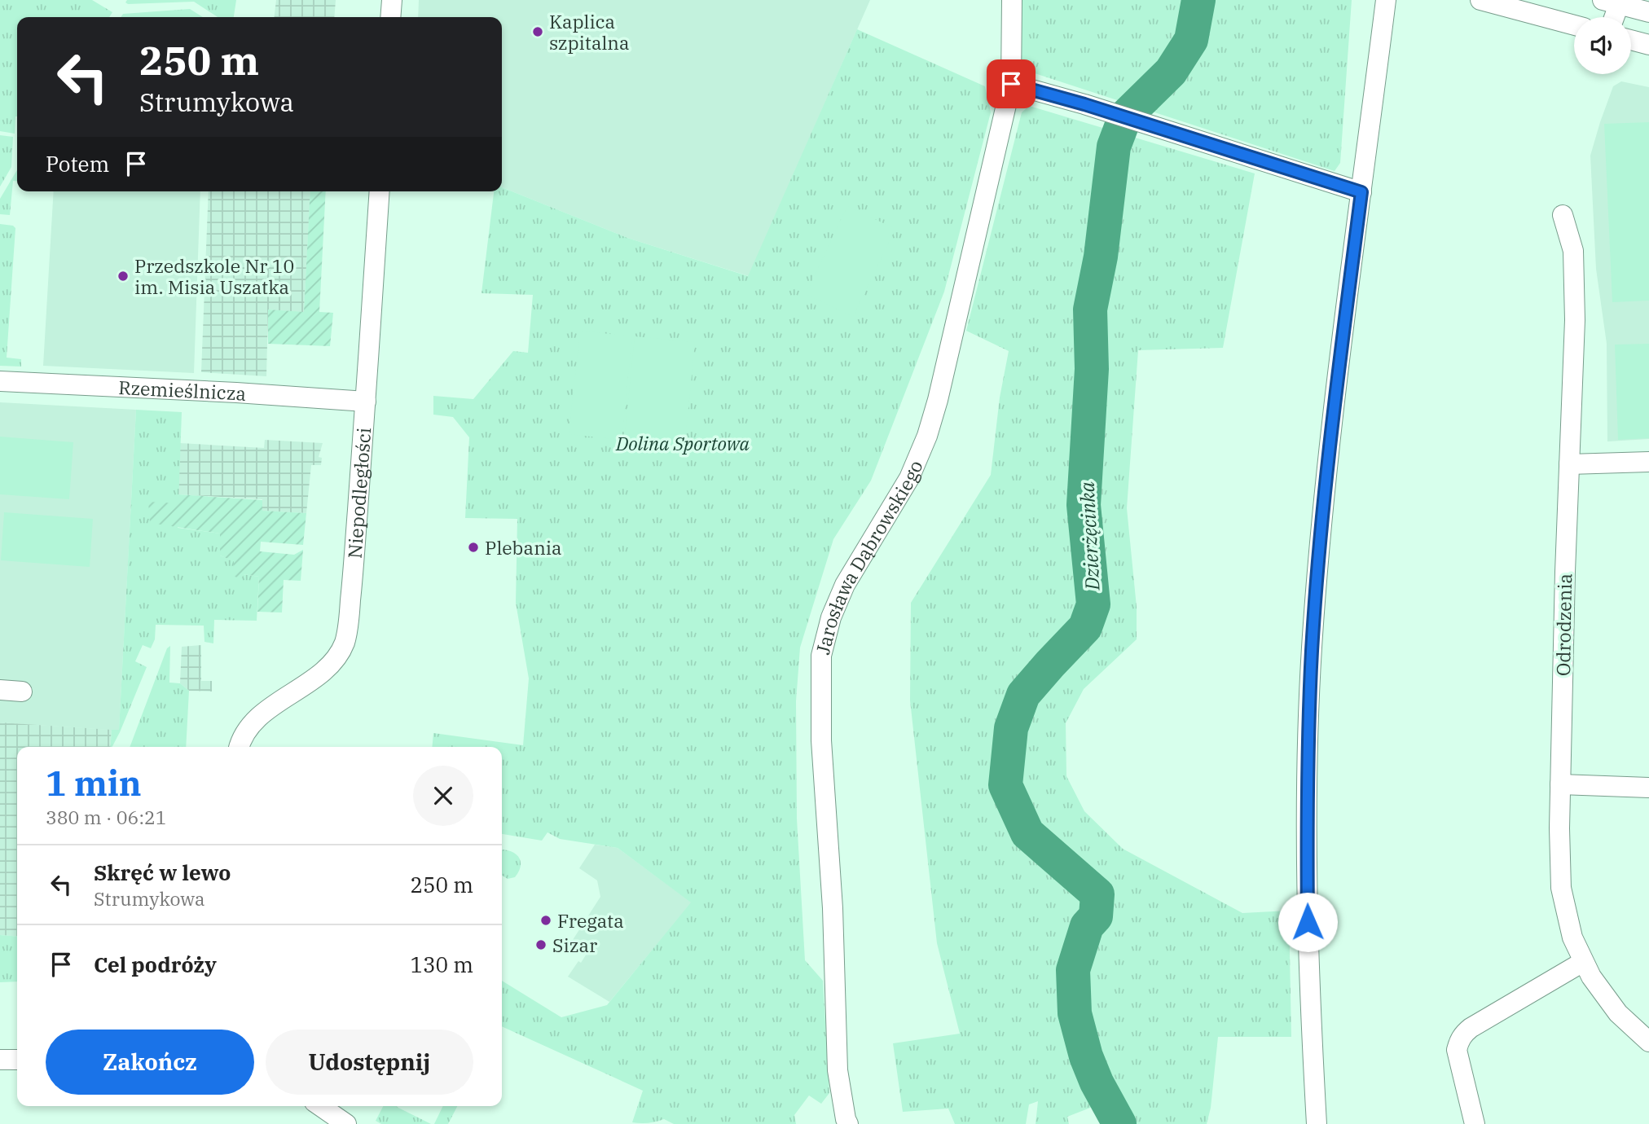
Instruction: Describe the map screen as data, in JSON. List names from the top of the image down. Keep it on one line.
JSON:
{"streets":{"street":["Rzemieślnicza","Niepodległości","Jarosława Dąbrowskiego","Odrodzenia"]},"crossings":[["Rzemieślnicza","Niepodległości"]],"water":["Dzierżęcinka"],"parks":["Dolina Sportowa"],"places":["Kaplica szpitalna","Przedszkole Nr 10 im. Misia Uszatka","Plebania","Fregata","Sizar"],"page":{"turn":["250 m","Strumykowa"],"then":"Potem","heading":["1 min","380 m · 06:21"],"list":[{"name":"Skręć w lewo","note":"Strumykowa","value":"250 m"},{"name":"Cel podróży","value":"130 m"}],"buttons":["Zakończ","Udostępnij"]}}
